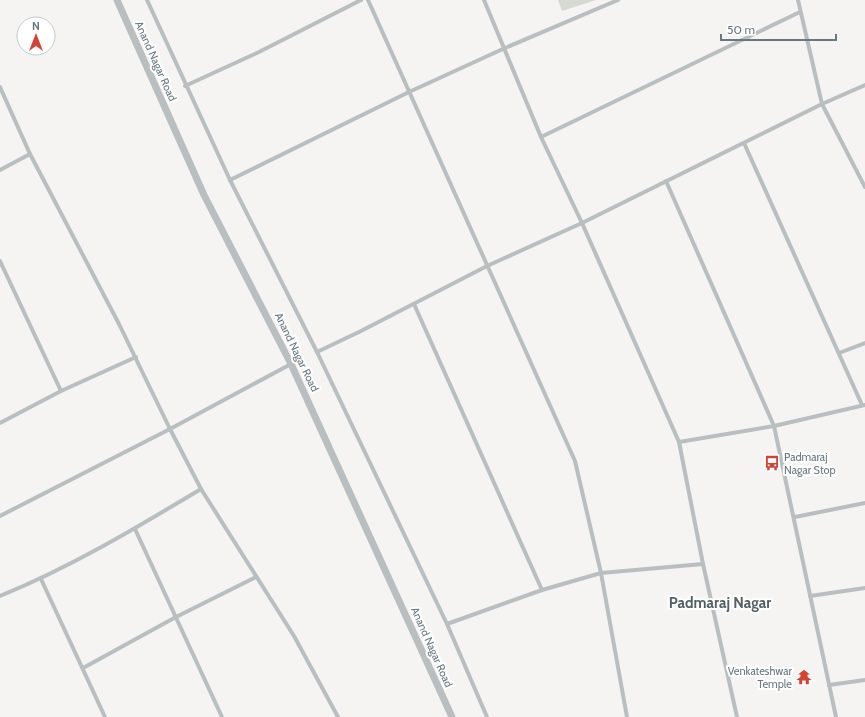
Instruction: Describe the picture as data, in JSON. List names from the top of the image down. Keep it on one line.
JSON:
{"streets":{"street":["Anand Nagar Road"]},"districts":["Padmaraj Nagar"],"places":{"bus stop":["Padmaraj Nagar Stop"],"temple":["Venkateshwar Temple"]},"scale_bar":"50 m","north":"top"}
